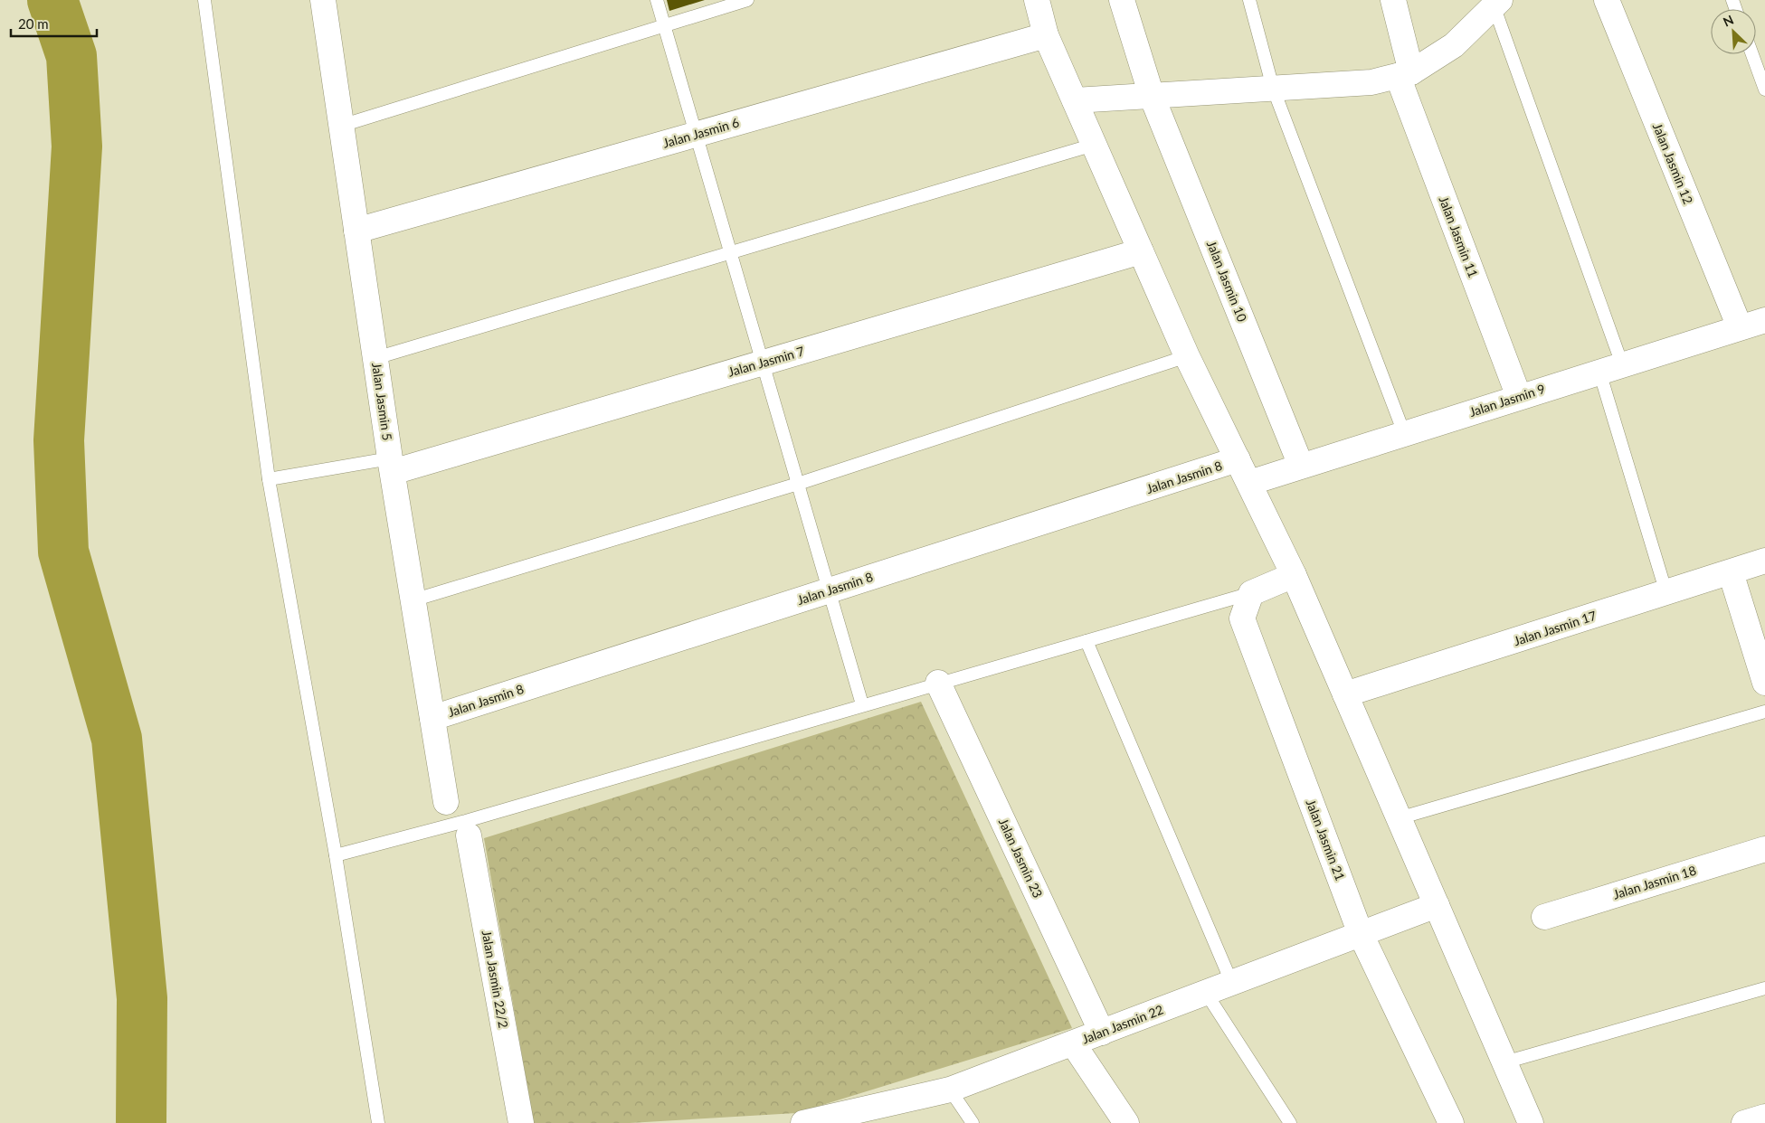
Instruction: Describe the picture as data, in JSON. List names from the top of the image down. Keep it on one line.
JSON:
{"streets":{"street":["Jalan Jasmin 6","Jalan Jasmin 12","Jalan Jasmin 11","Jalan Jasmin 10","Jalan Jasmin 7","Jalan Jasmin 9","Jalan Jasmin 5","Jalan Jasmin 8","Jalan Jasmin 17","Jalan Jasmin 21","Jalan Jasmin 23","Jalan Jasmin 18","Jalan Jasmin 22/2","Jalan Jasmin 22"]},"crossings":[["Jalan Jasmin 6","Jalan Jasmin 5"],["Jalan Jasmin 12","Jalan Jasmin 9"],["Jalan Jasmin 11","Jalan Jasmin 9"],["Jalan Jasmin 10","Jalan Jasmin 9"],["Jalan Jasmin 7","Jalan Jasmin 5"],["Jalan Jasmin 5","Jalan Jasmin 8"],["Jalan Jasmin 21","Jalan Jasmin 22"],["Jalan Jasmin 23","Jalan Jasmin 22"]],"scale_bar":"20 m","north":"top left"}
